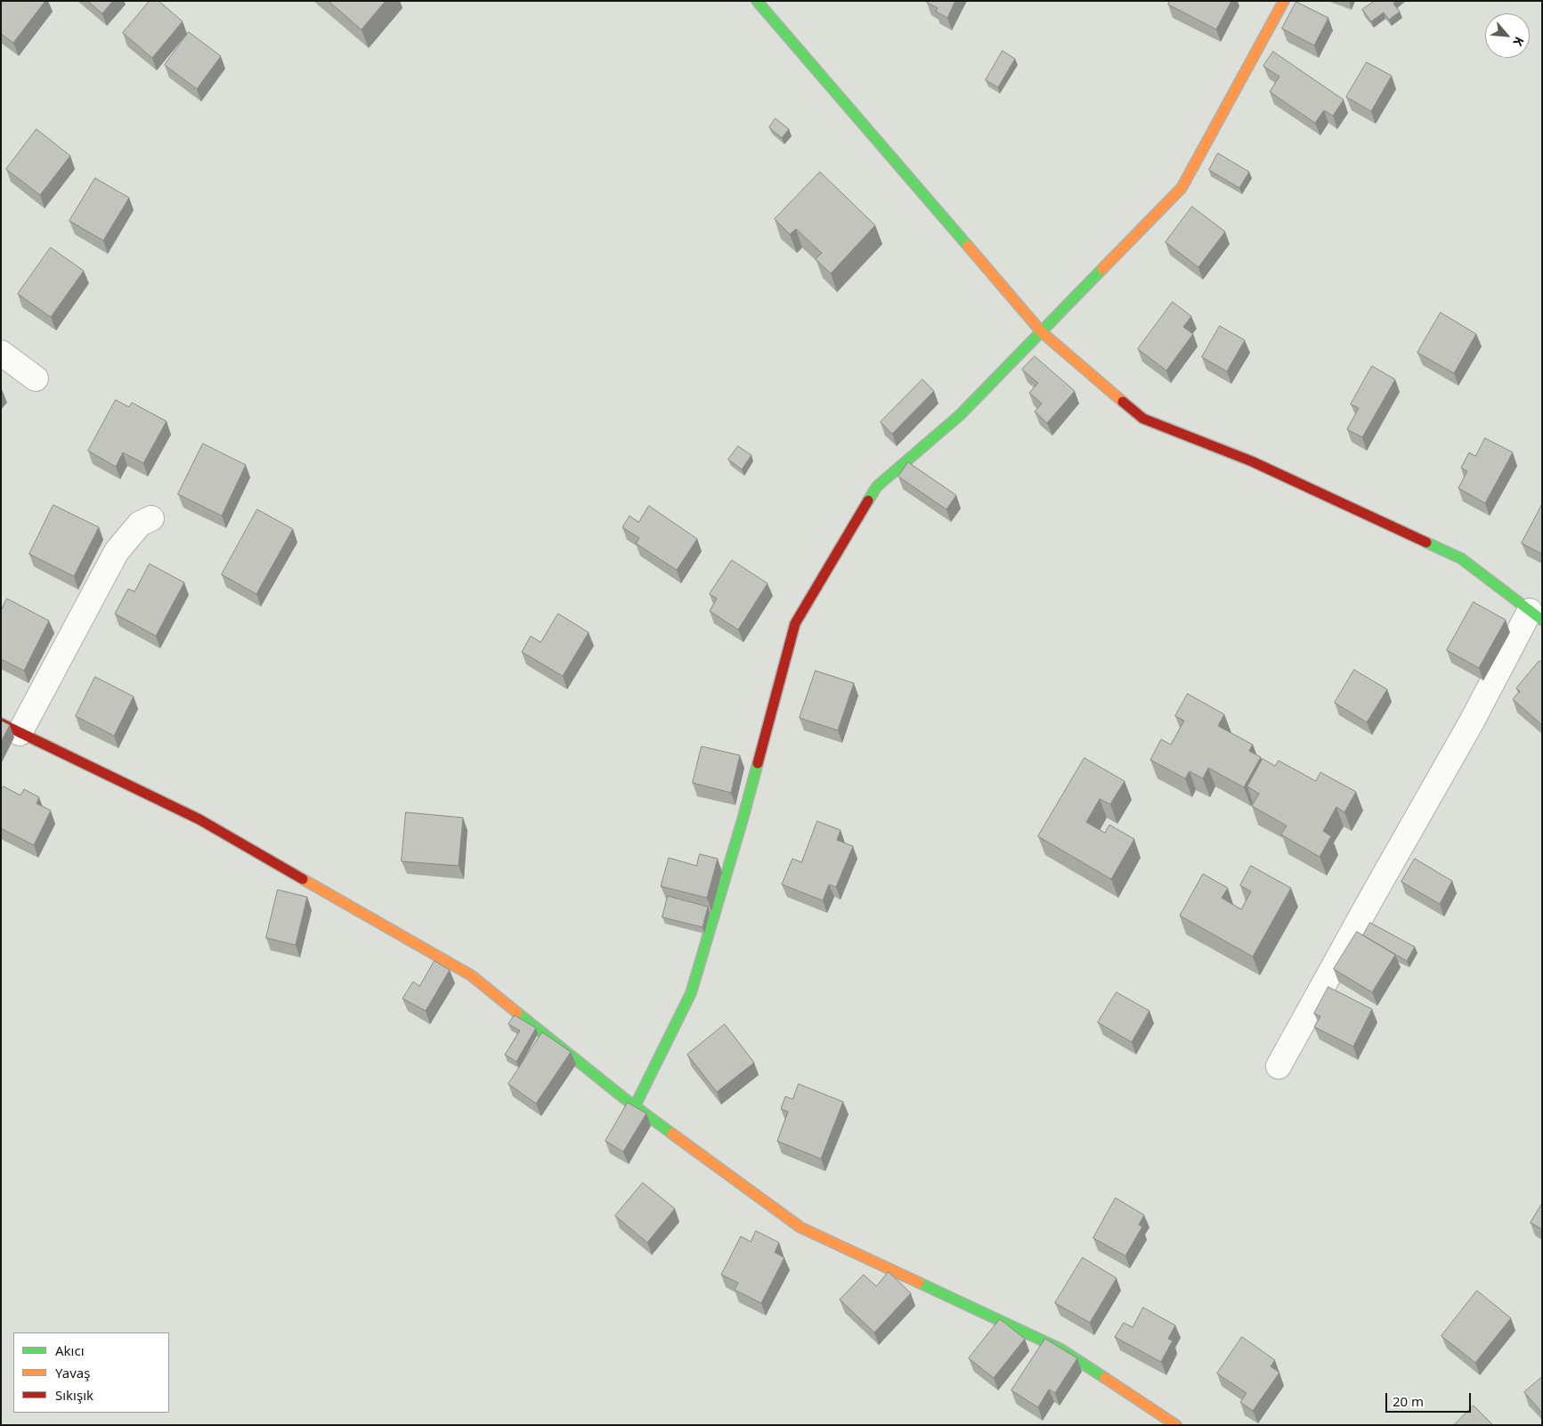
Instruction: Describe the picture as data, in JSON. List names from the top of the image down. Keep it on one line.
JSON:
{"legend":["Akıcı","Yavaş","Sıkışık"],"scale_bar":"20 m","north":"bottom right"}
